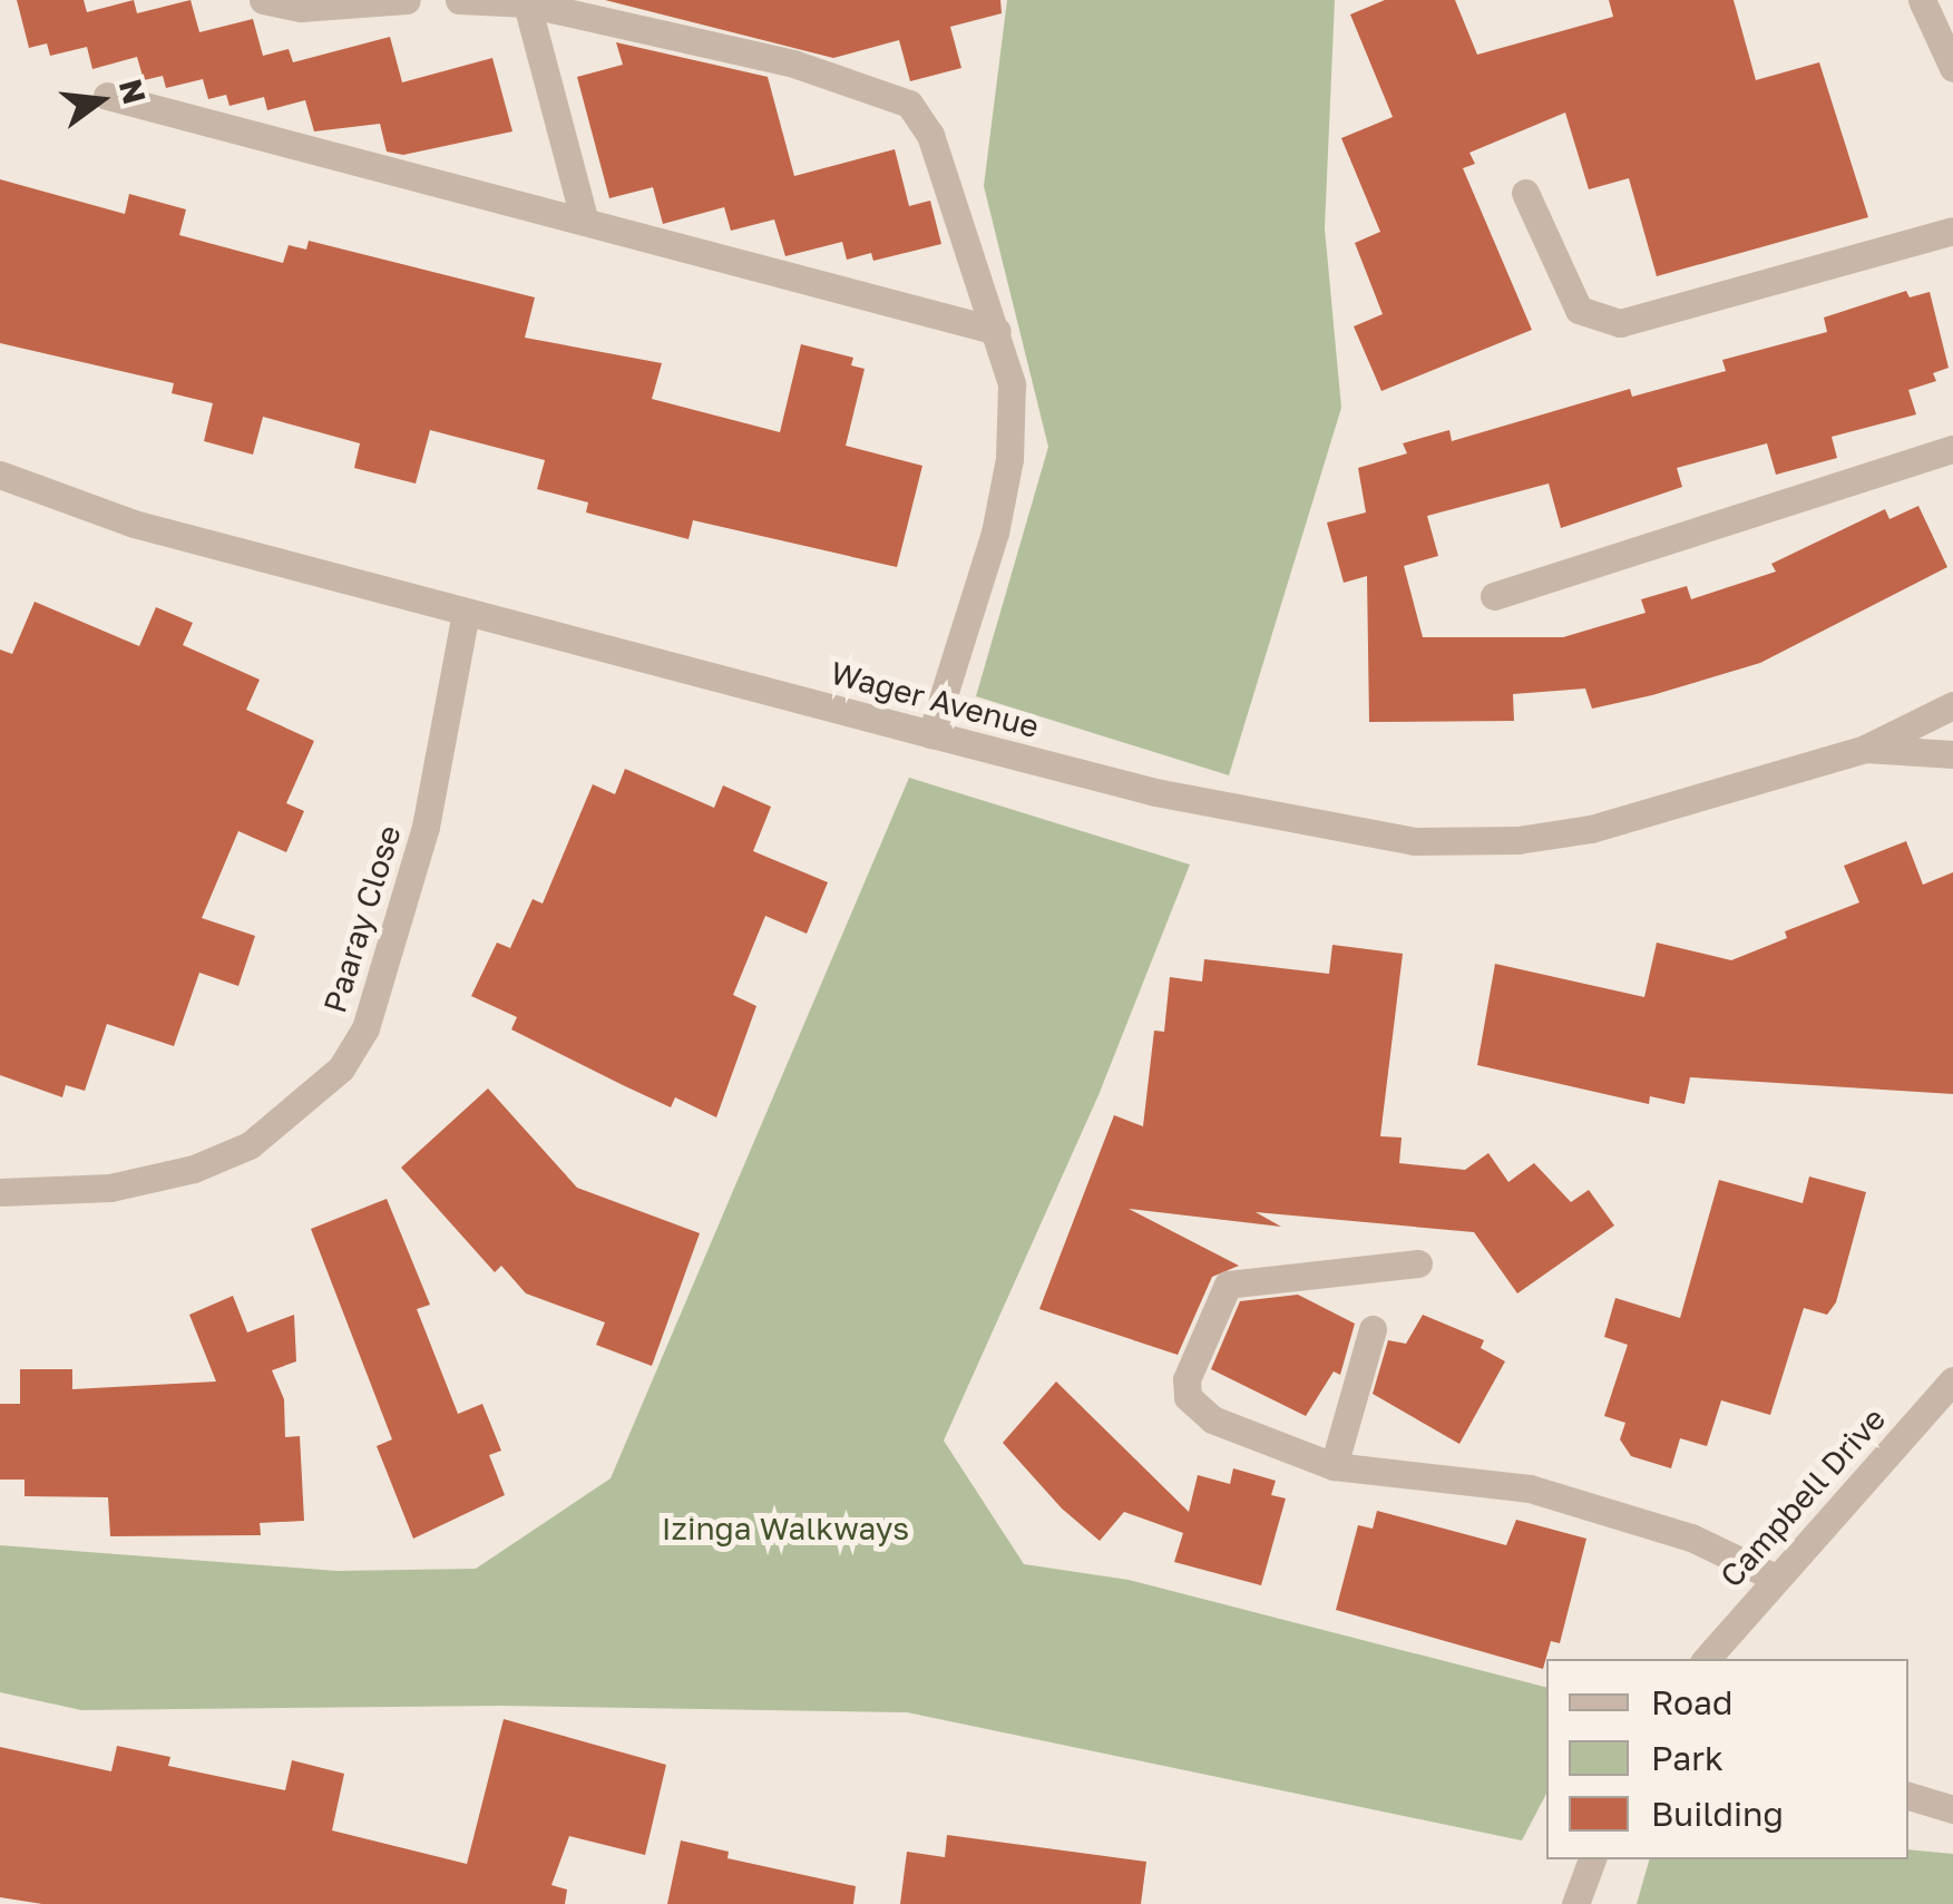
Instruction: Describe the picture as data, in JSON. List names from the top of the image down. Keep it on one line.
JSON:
{"streets":{"street":["Wager Avenue","Paaray Close","Campbell Drive"]},"crossings":[["Wager Avenue","Paaray Close"]],"parks":["Izinga Walkways"],"legend":["Road","Park","Building"],"north":"right"}
